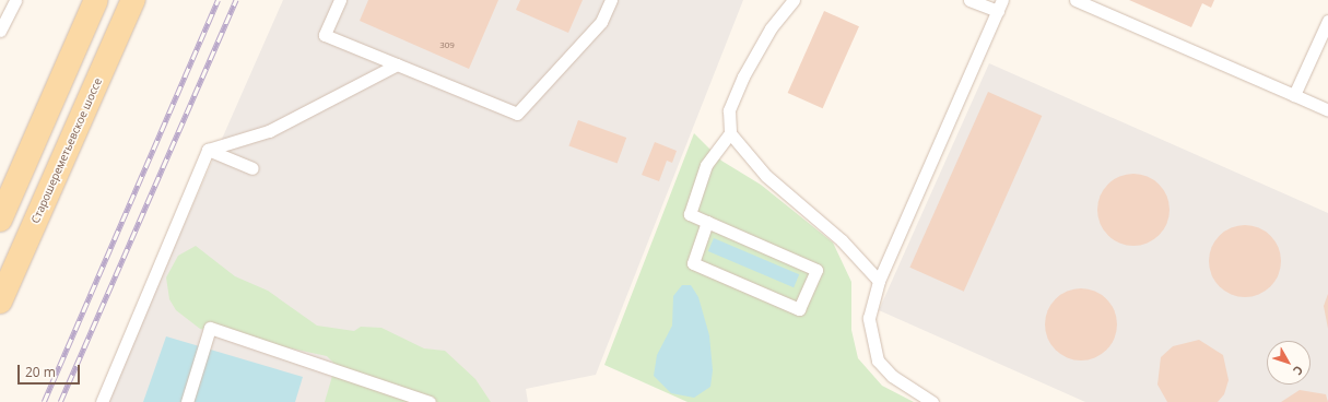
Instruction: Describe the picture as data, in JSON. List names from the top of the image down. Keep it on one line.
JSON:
{"streets":{"main road":["Старошереметьевское шоссе"]},"house_numbers":["309"],"scale_bar":"20 m","north":"bottom right"}
